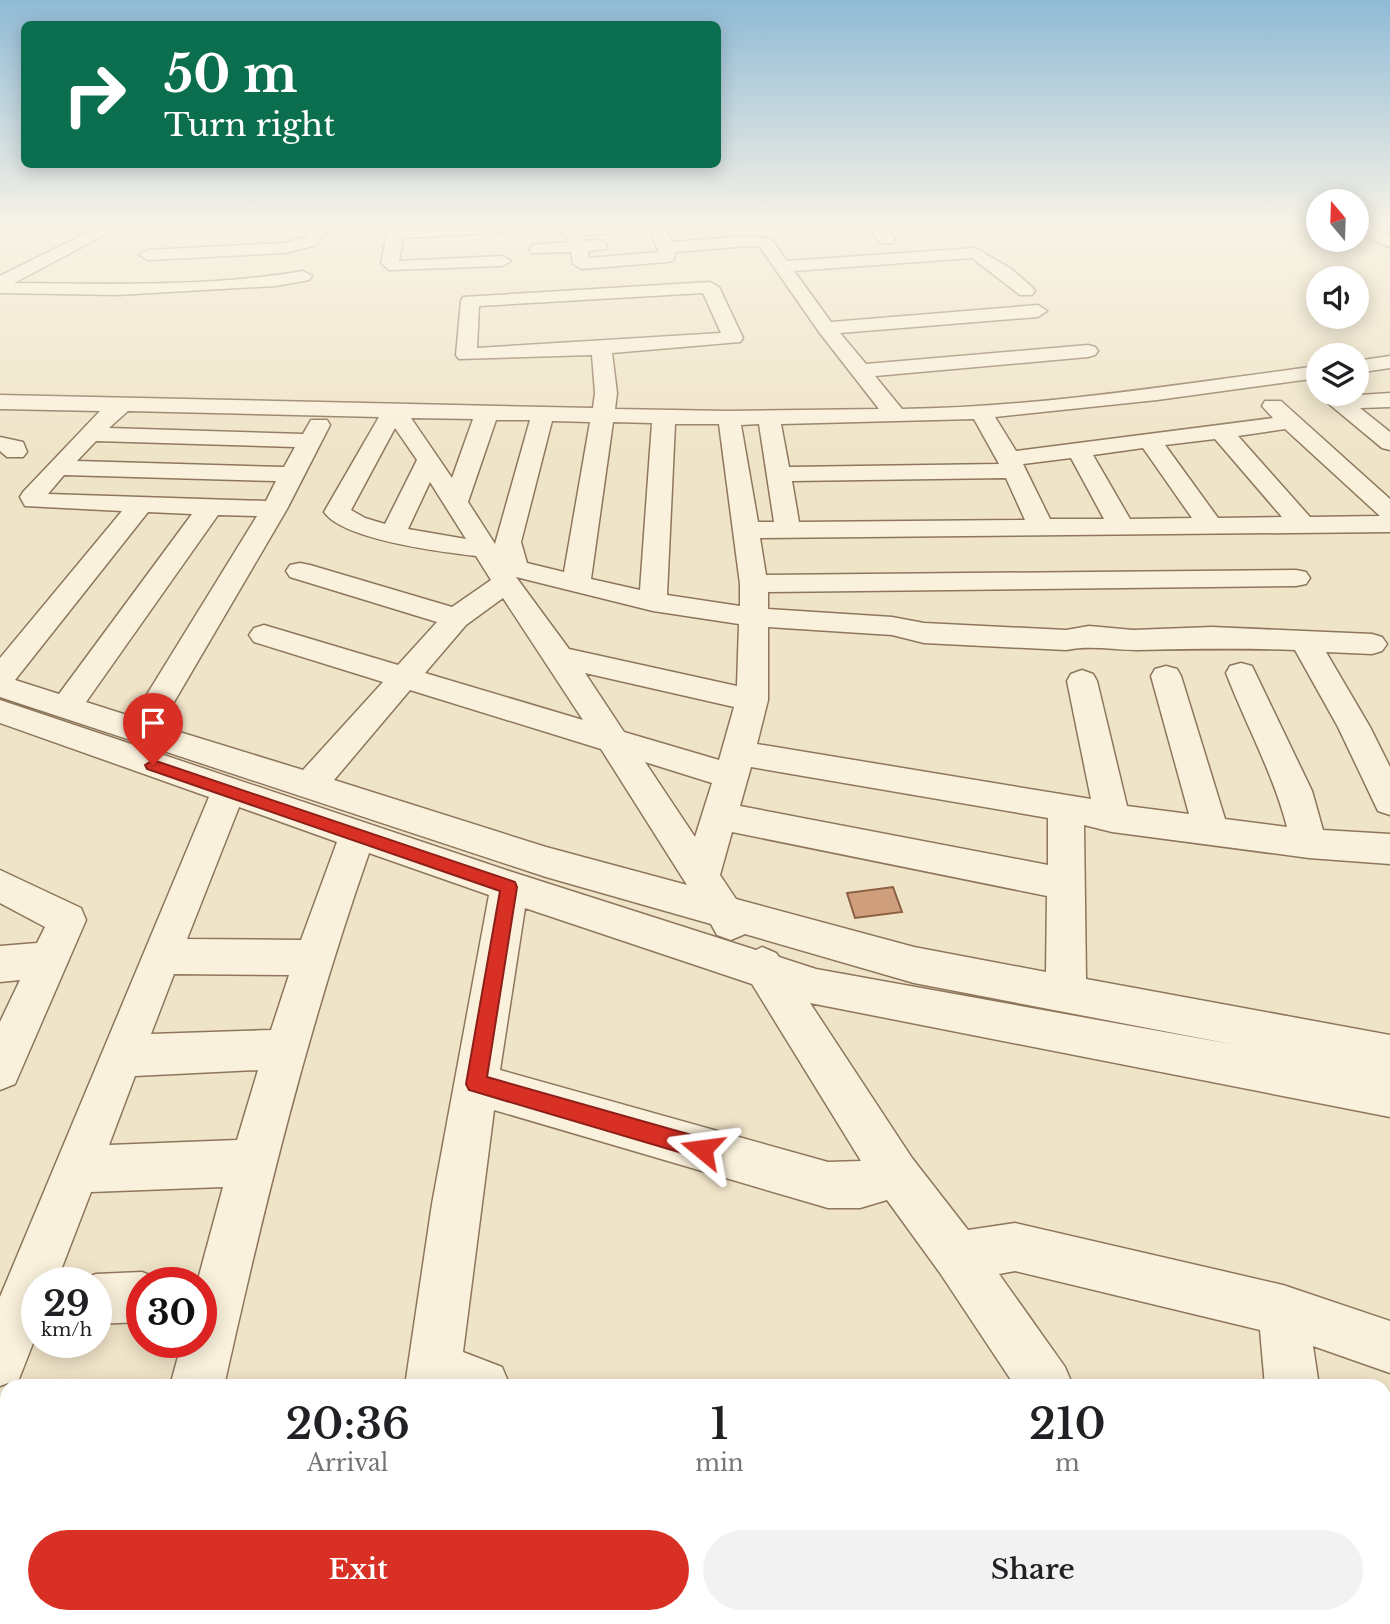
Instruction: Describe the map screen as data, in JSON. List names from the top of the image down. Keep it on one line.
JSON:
{"north":"top","page":{"turn":["50 m","Turn right"],"speed":"29 km/h","limit":"30","eta":["20:36","Arrival","1","min","210","m"],"buttons":["Exit","Share"]}}
